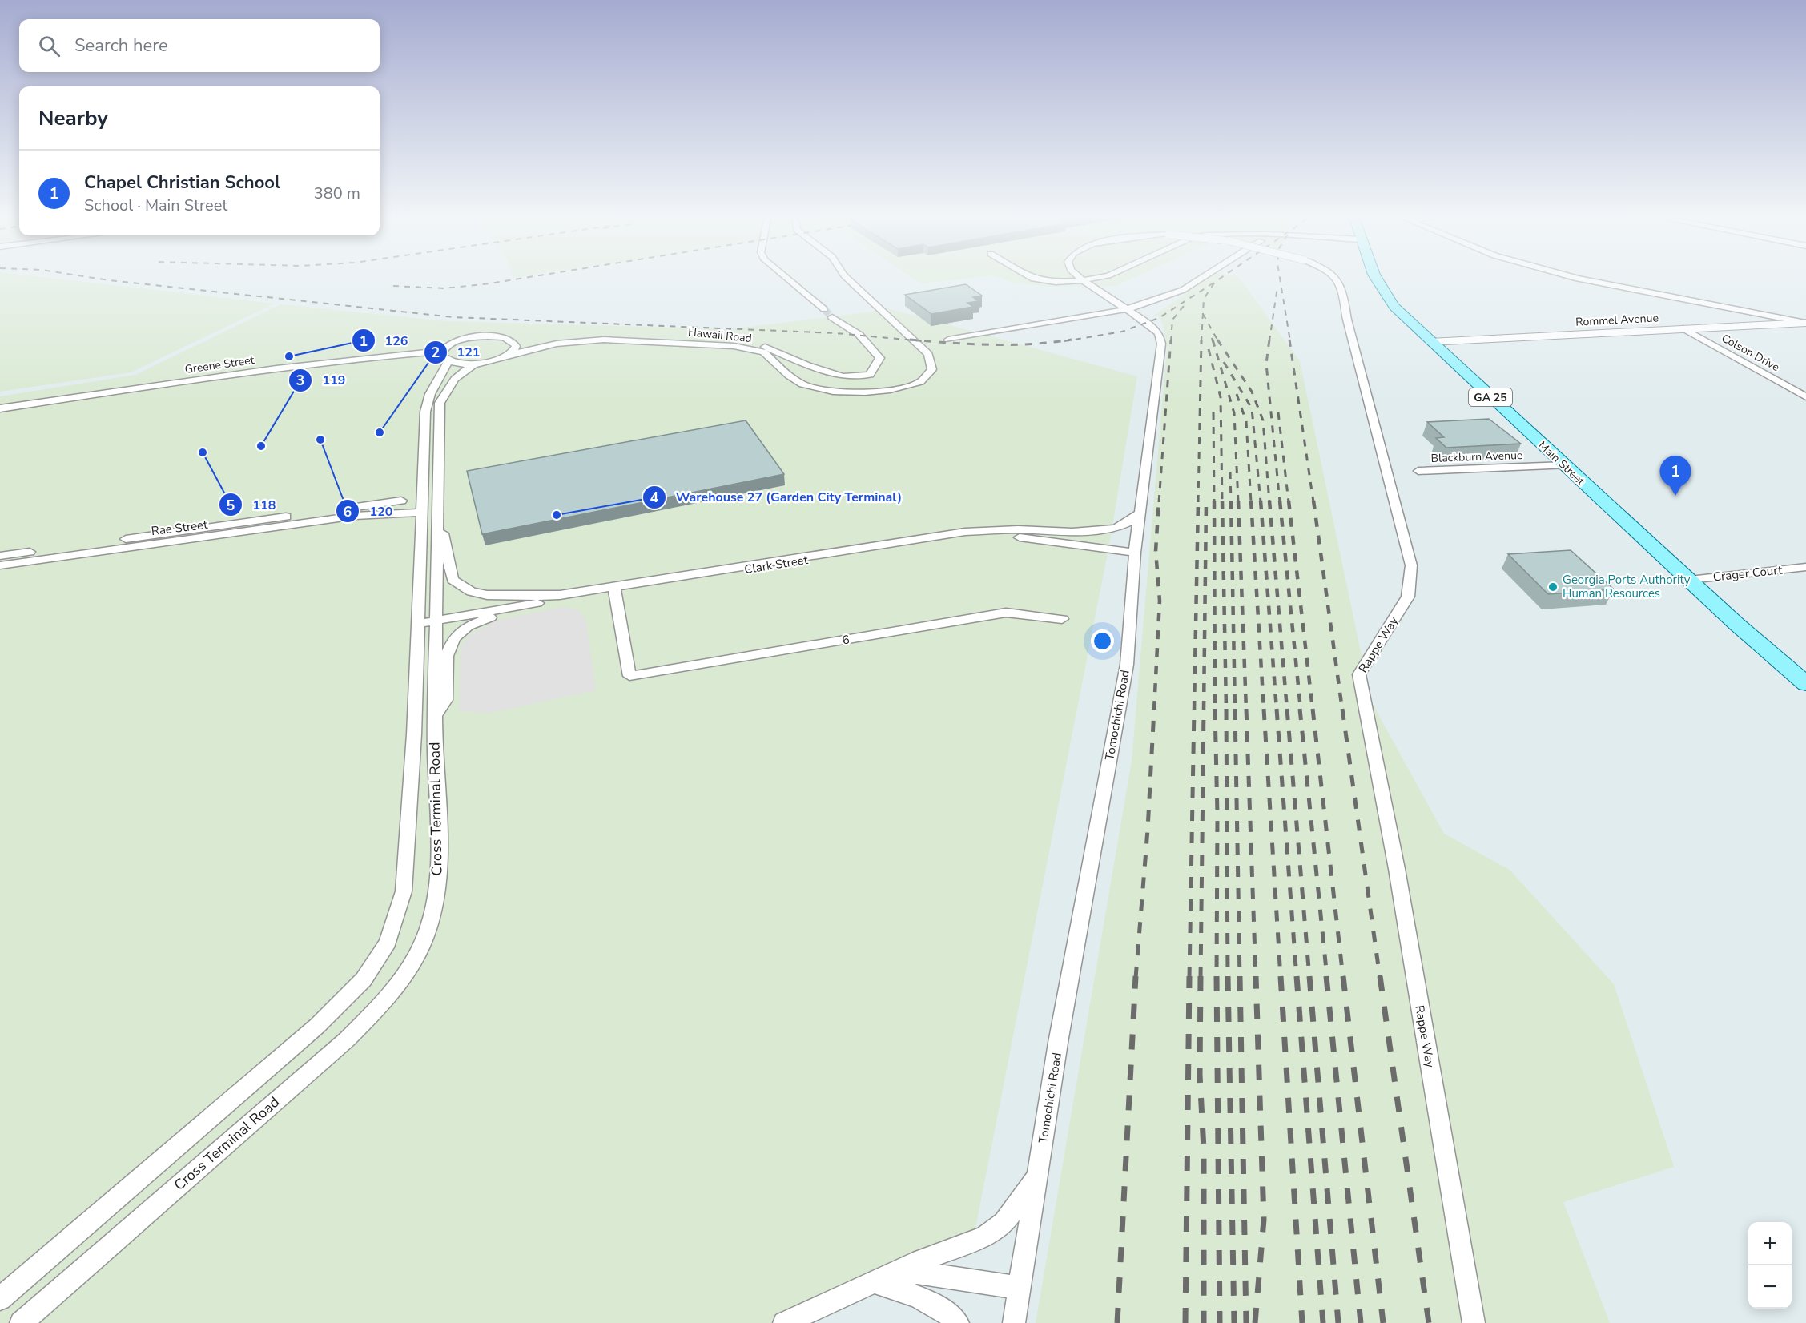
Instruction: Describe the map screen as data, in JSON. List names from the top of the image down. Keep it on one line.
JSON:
{"streets":{"main road":["GA 25","Main Street"],"street":["Rommel Avenue","Hawaii Road","Colson Drive","Greene Street","Blackburn Avenue","Rae Street","Clark Street","Crager Court","6","Rappe Way","Tomochichi Road","Cross Terminal Road"]},"crossings":[["Rommel Avenue","Colson Drive"],["Rommel Avenue","Main Street"],["Greene Street","Cross Terminal Road"],["Blackburn Avenue","Main Street"],["Main Street","Crager Court"],["Rae Street","Cross Terminal Road"],["Clark Street","6"],["Clark Street","Tomochichi Road"],["Clark Street","Cross Terminal Road"],["Rappe Way","Tomochichi Road"]],"places":["126","121","120","119","118","Warehouse 27 (Garden City Terminal)","Georgia Ports Authority Human Resources"],"page":{"search":"Search here","heading":"Nearby","list":[{"mark":"1","name":"Chapel Christian School","note":"School · Main Street","value":"380 m"}],"pins":"1","map_buttons":["+","−"]}}
